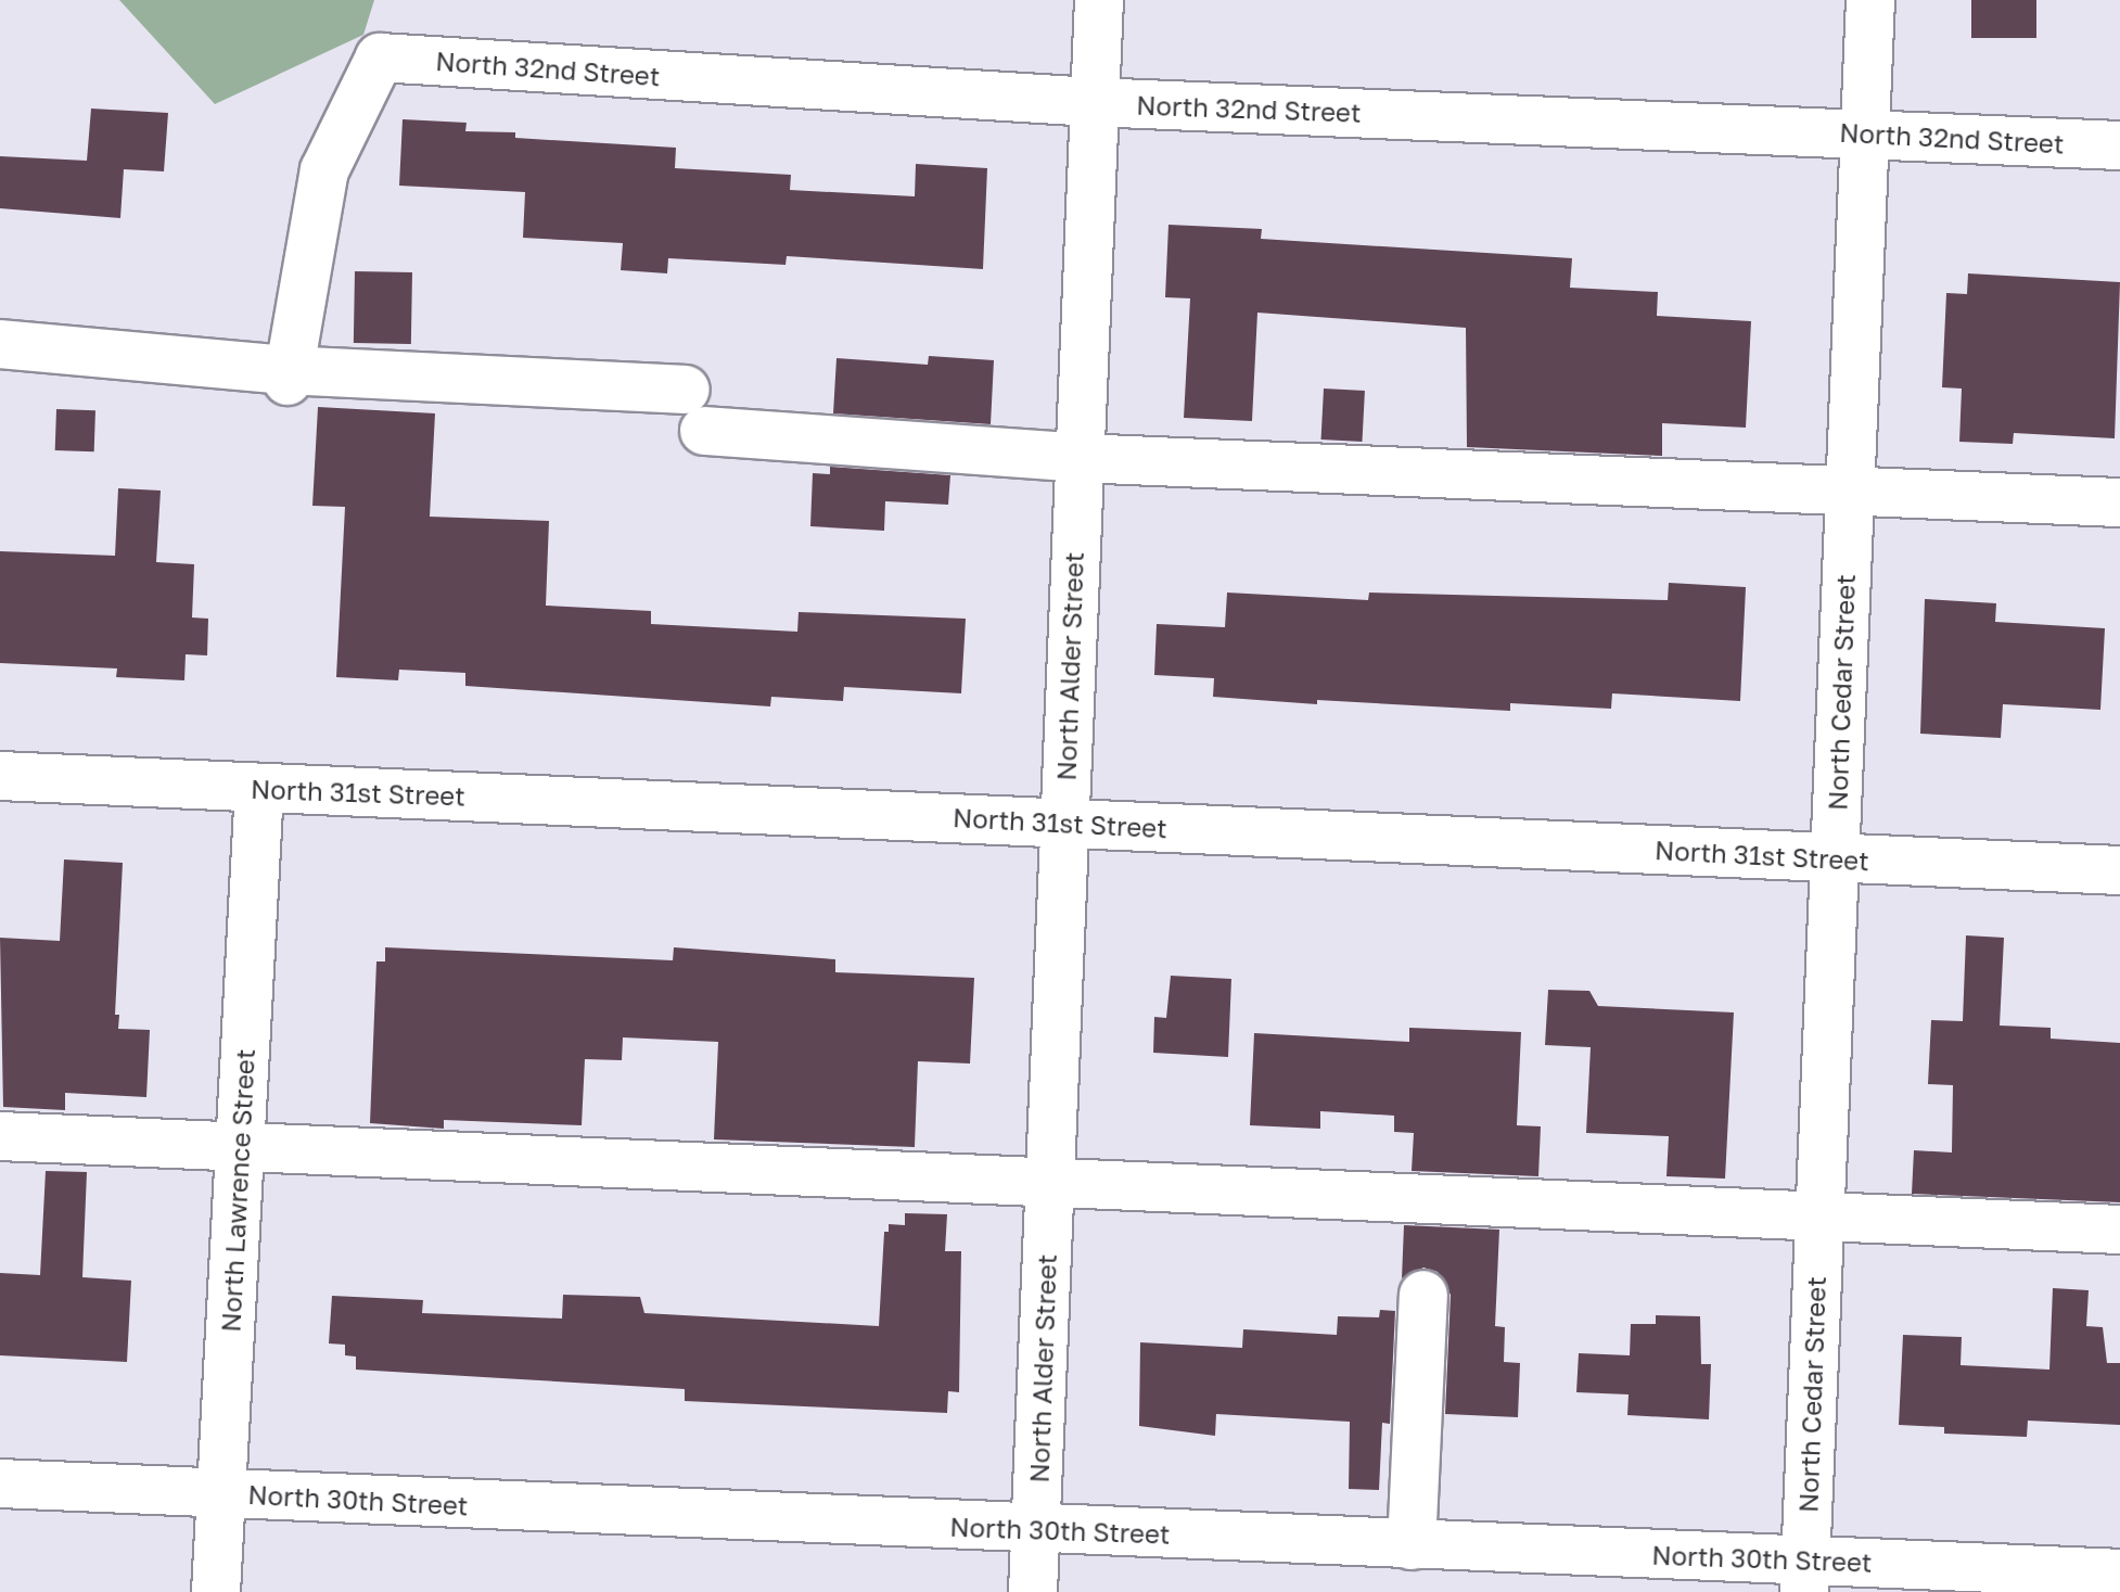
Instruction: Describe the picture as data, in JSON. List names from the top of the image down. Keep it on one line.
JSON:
{"streets":{"street":["North 32nd Street","North Alder Street","North Cedar Street","North 31st Street","North Lawrence Street","North 30th Street"]},"crossings":[["North 32nd Street","North Alder Street"],["North 32nd Street","North Cedar Street"],["North Alder Street","North 31st Street"],["North Alder Street","North 30th Street"],["North Cedar Street","North 31st Street"],["North Cedar Street","North 30th Street"],["North 31st Street","North Lawrence Street"],["North Lawrence Street","North 30th Street"]]}
